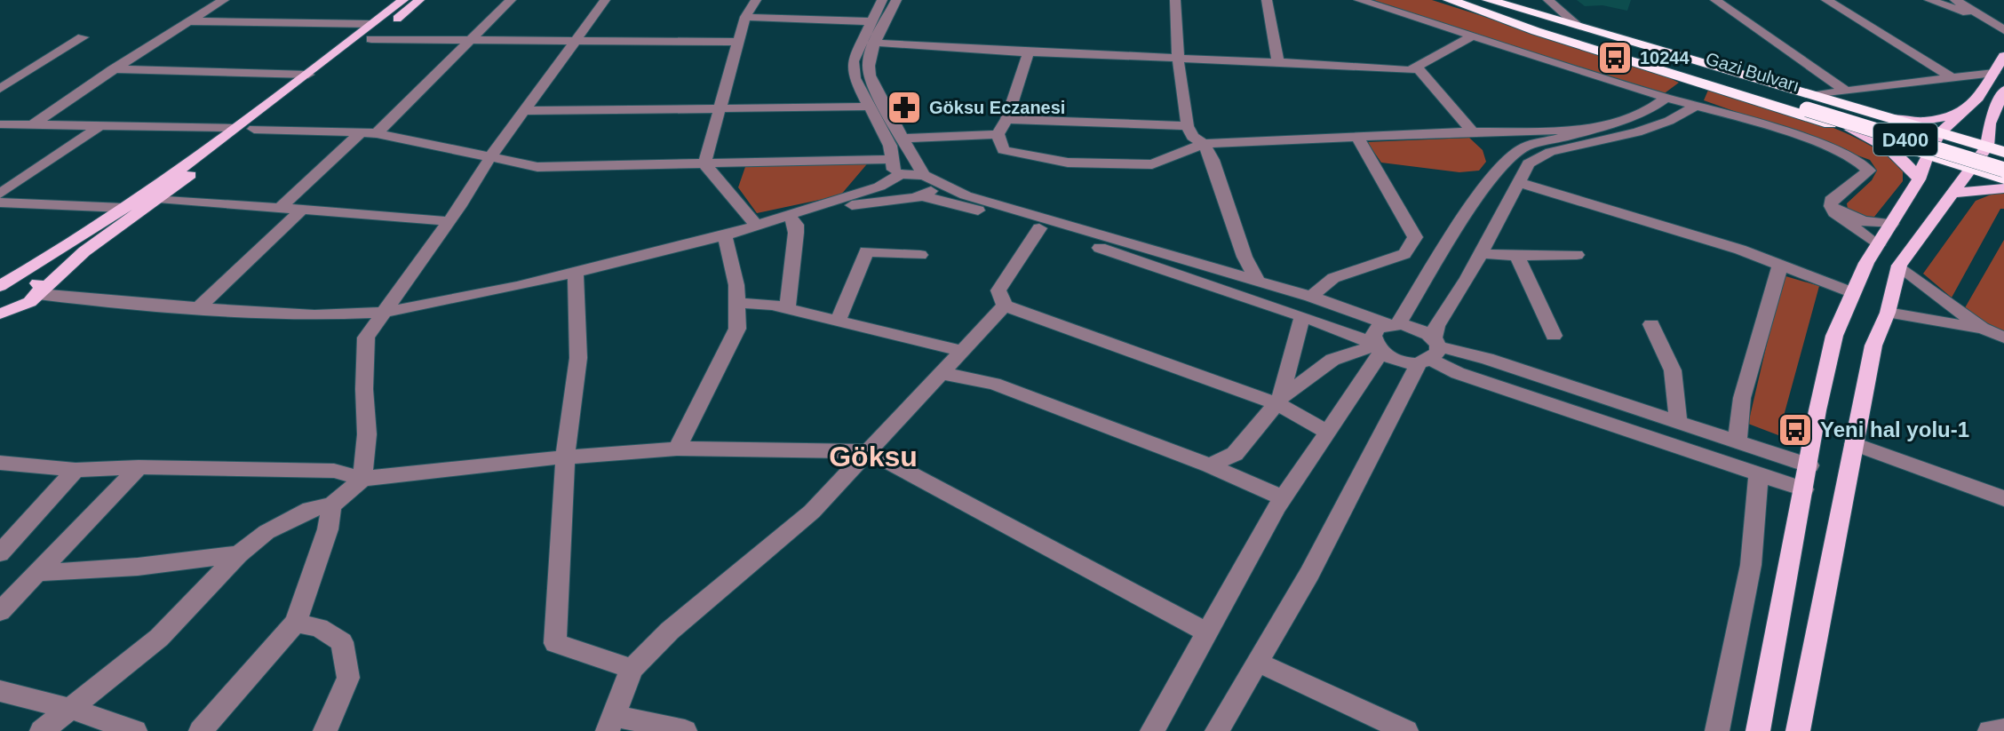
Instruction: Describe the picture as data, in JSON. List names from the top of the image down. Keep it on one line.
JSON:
{"streets":{"highway":["Gazi Bulvarı","D400"]},"districts":["Göksu"],"places":{"bus stop":["10244","Yeni hal yolu-1"],"pharmacy":["Göksu Eczanesi"]}}
